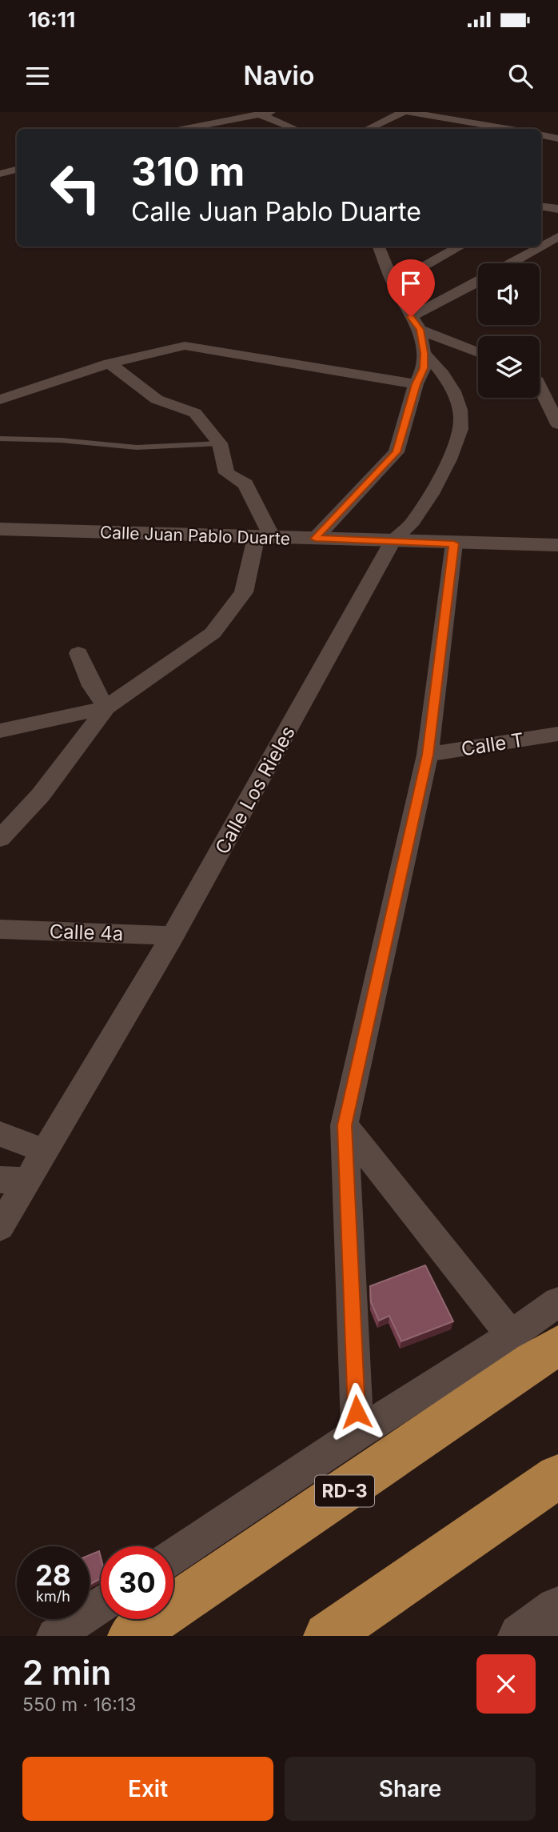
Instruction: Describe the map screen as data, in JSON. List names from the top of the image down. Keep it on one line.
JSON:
{"streets":{"highway":["RD-3"],"street":["Calle Juan Pablo Duarte","Calle T","Calle Los Rieles","Calle 4a"]},"crossings":[["Calle Juan Pablo Duarte","Calle Los Rieles"],["Calle Los Rieles","Calle 4a"]],"page":{"status":"16:11","header":"Navio","turn":["310 m","Calle Juan Pablo Duarte"],"speed":"28 km/h","limit":"30","heading":["2 min","550 m · 16:13"],"buttons":["Exit","Share"]}}
